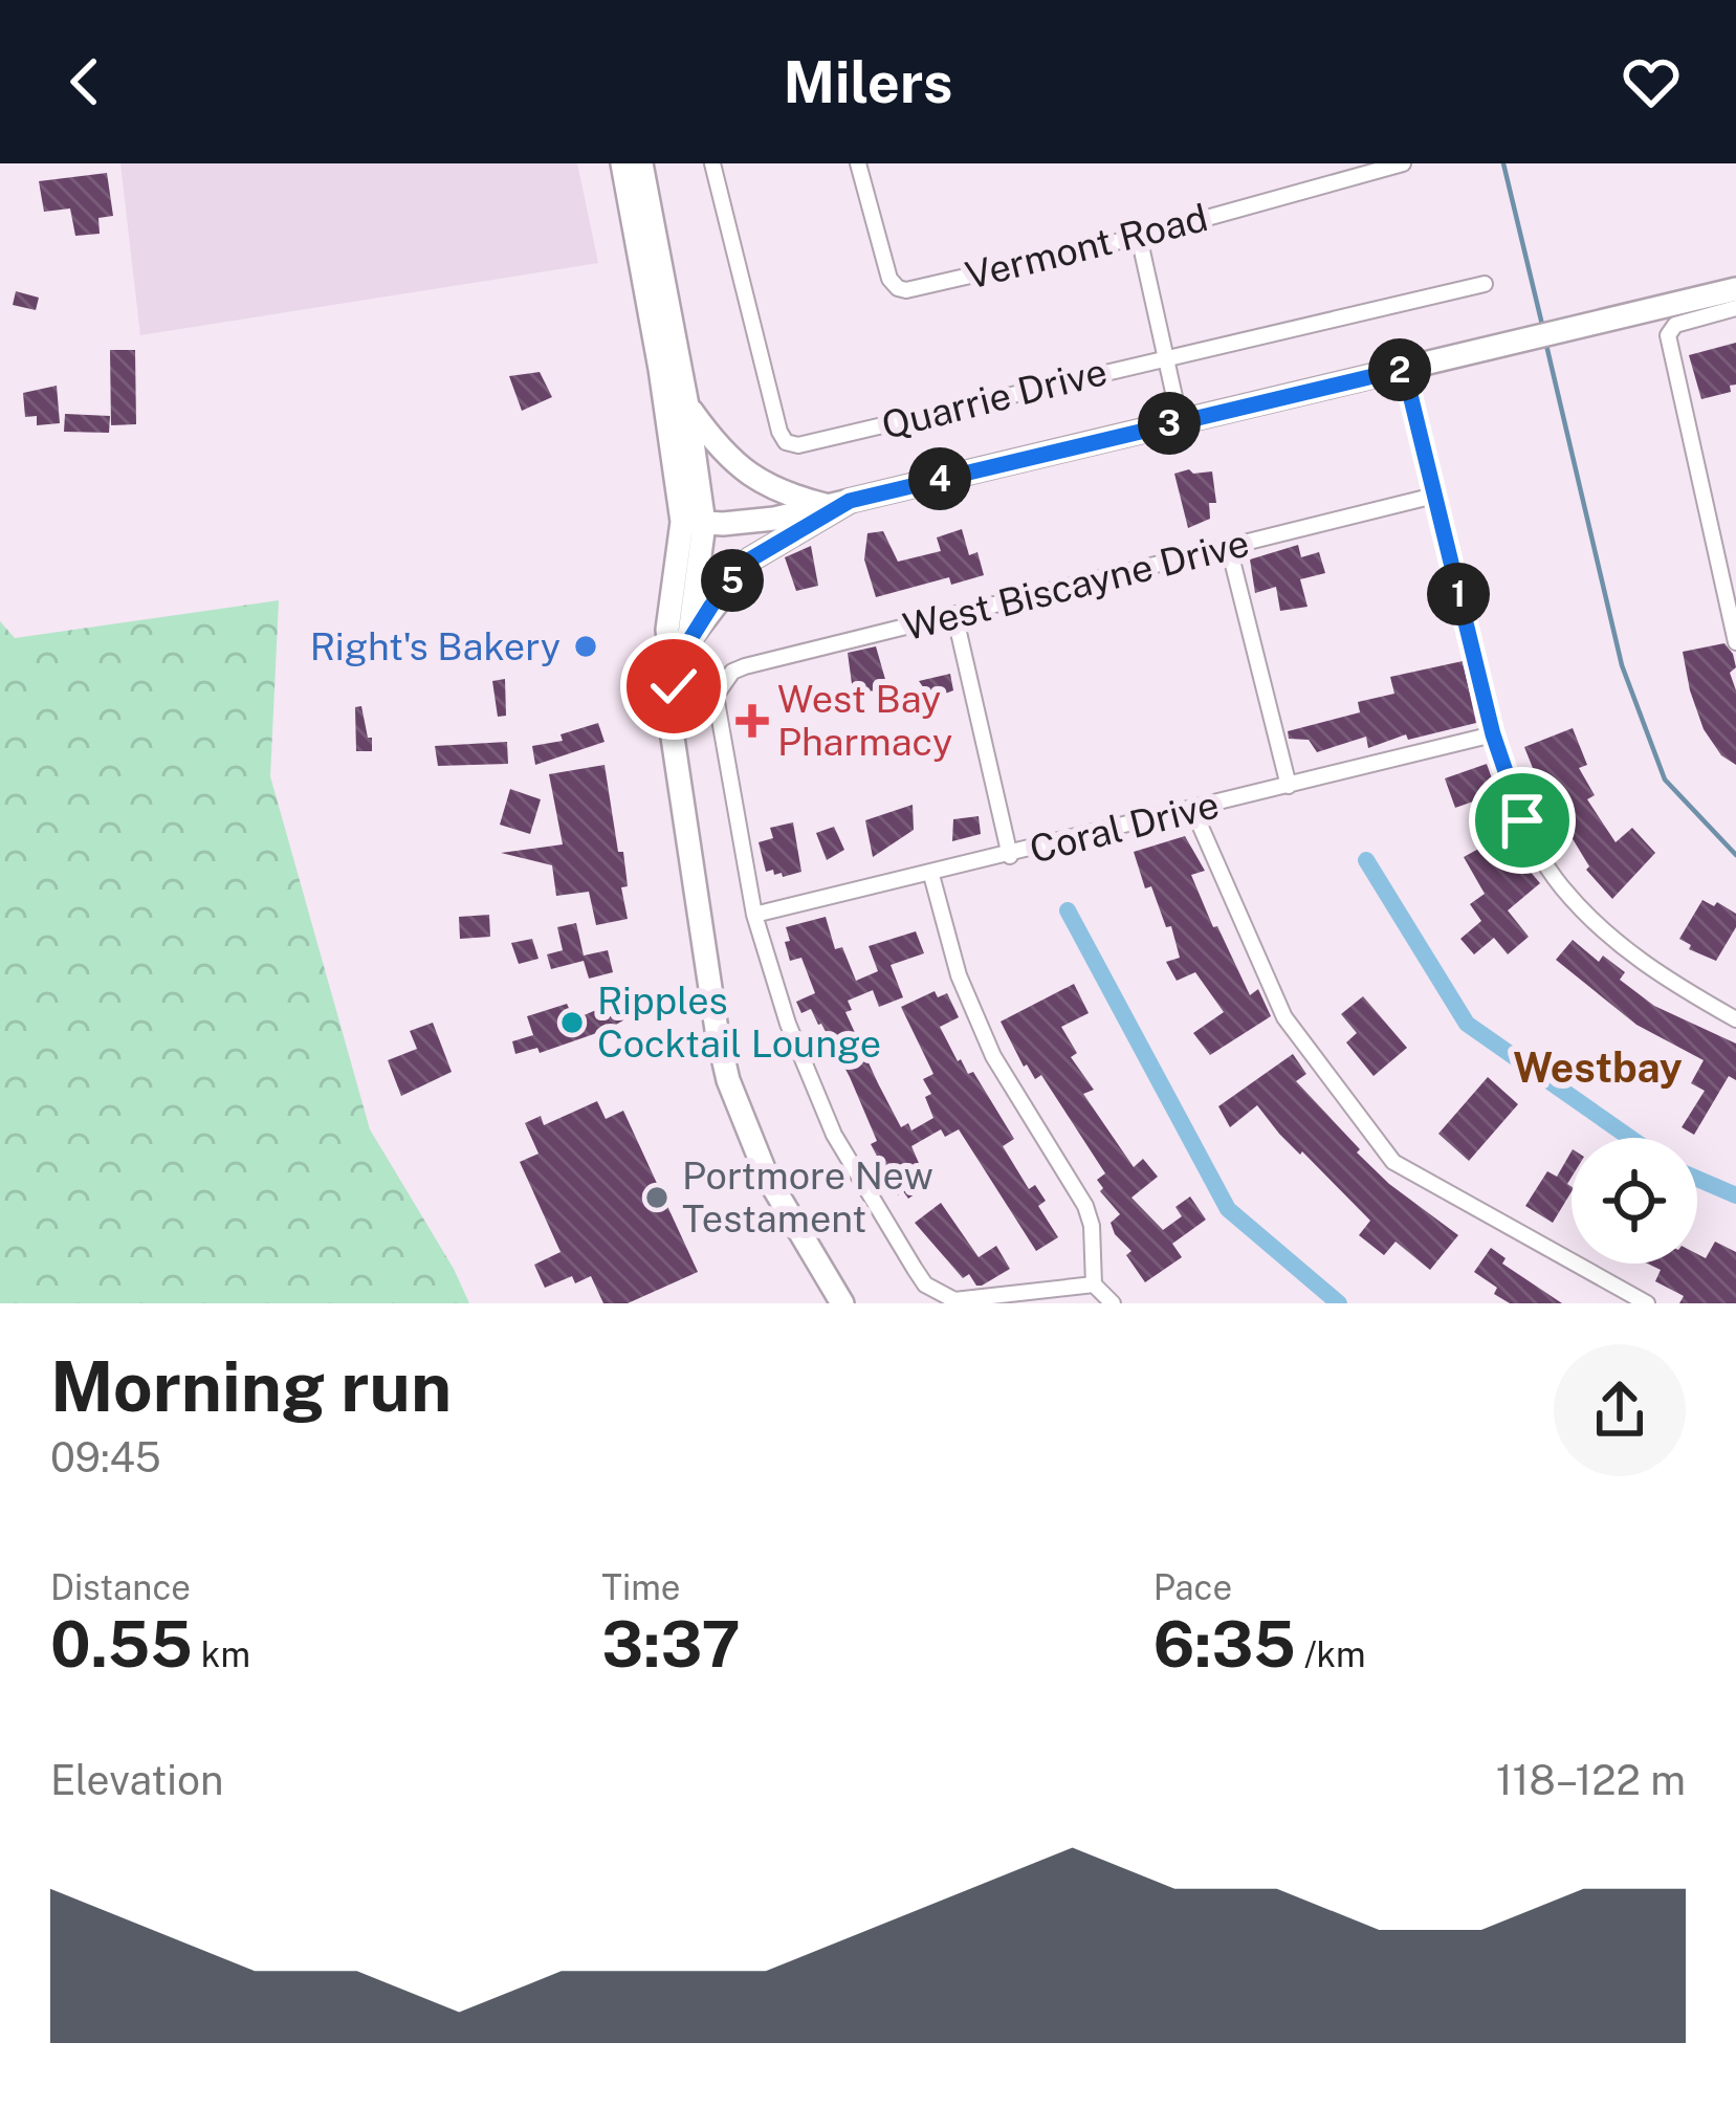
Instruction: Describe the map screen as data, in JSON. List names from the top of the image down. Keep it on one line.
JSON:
{"streets":{"street":["Vermont Road","Quarrie Drive","West Biscayne Drive","Coral Drive"]},"crossings":[["West Biscayne Drive","Coral Drive"]],"districts":["Westbay"],"places":{"other":["Right's Bakery","Ripples Cocktail Lounge","Portmore New Testament"],"health":["West Bay Pharmacy"]},"page":{"header":"Milers","pins":["2","3","4","5","1"],"heading":["Morning run","09:45"],"stats":[["Distance","0.55 km"],["Time","3:37"],["Pace","6:35 /km"]],"chart":["Elevation","118–122 m"]}}
